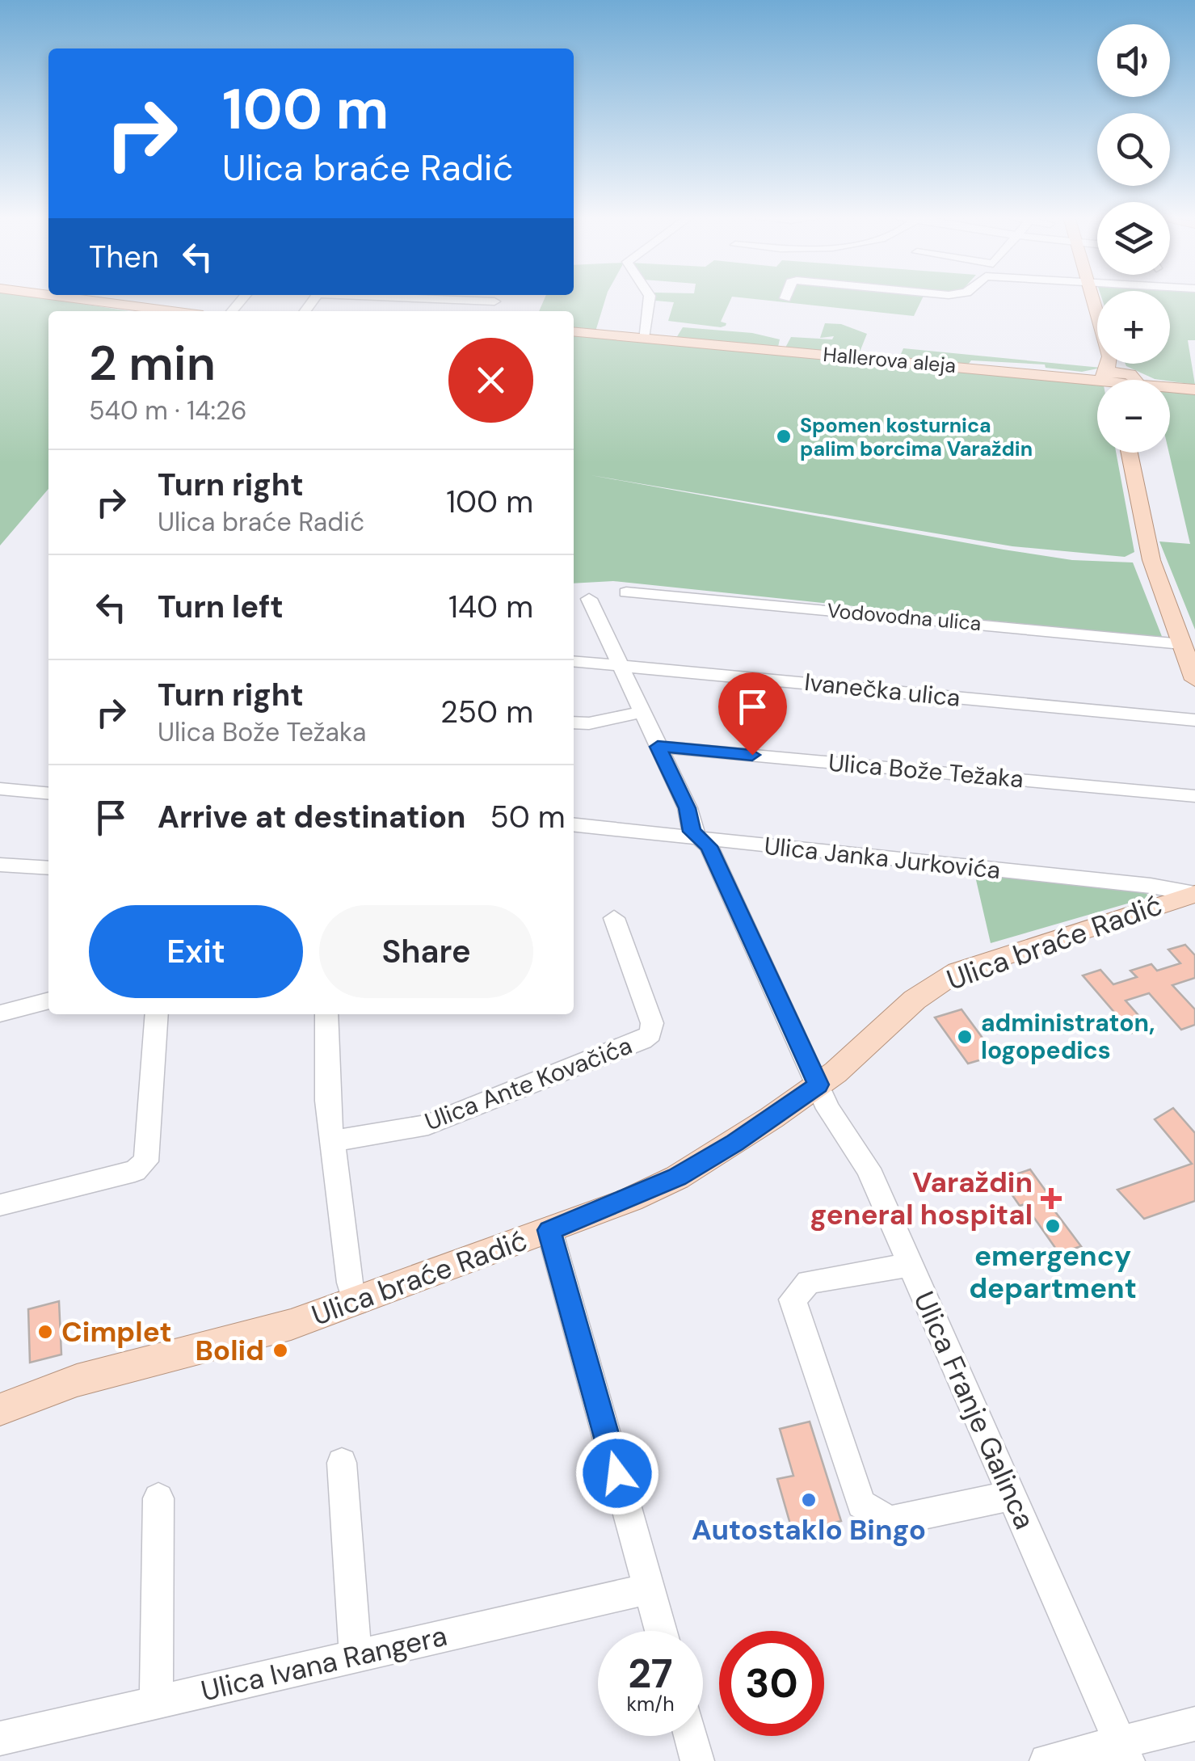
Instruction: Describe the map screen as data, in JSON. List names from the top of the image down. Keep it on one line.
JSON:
{"streets":{"main road":["Hallerova aleja","Ulica braće Radić"],"street":["Vodovodna ulica","Ivanečka ulica","Ulica Bože Težaka","Ulica Janka Jurkovića","Ulica Ante Kovačića","Ulica Franje Galinca","Ulica Ivana Rangera"]},"crossings":[["Ivanečka ulica","Ulica Franje Galinca"],["Ulica Bože Težaka","Ulica Franje Galinca"],["Ulica Janka Jurkovića","Ulica braće Radić"],["Ulica Janka Jurkovića","Ulica Franje Galinca"],["Ulica braće Radić","Ulica Franje Galinca"]],"places":{"other":["Spomen kosturnica palim borcima Varaždin","administraton, logopedics","emergency department","Cimplet","Bolid","Autostaklo Bingo"],"health":["Varaždin general hospital"]},"page":{"map_buttons":["+","−"],"turn":["100 m","Ulica braće Radić"],"then":"Then","heading":["2 min","540 m · 14:26"],"list":[{"name":"Turn right","note":"Ulica braće Radić","value":"100 m"},{"name":"Turn left","value":"140 m"},{"name":"Turn right","note":"Ulica Bože Težaka","value":"250 m"},{"name":"Arrive at destination","value":"50 m"}],"buttons":["Exit","Share"],"speed":"27 km/h","limit":"30"}}
